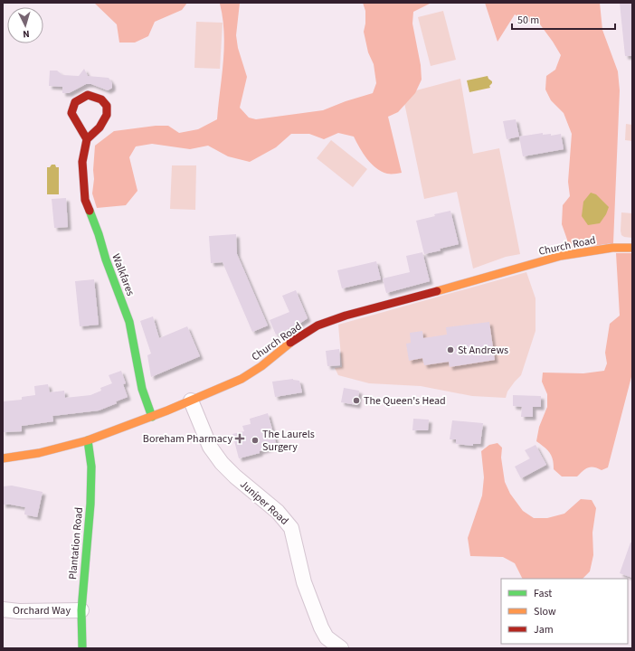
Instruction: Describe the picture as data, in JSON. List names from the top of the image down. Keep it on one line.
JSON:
{"streets":{"street":["Church Road","Walkfares","Juniper Road","Plantation Road","Orchard Way"]},"crossings":[["Church Road","Walkfares"],["Church Road","Juniper Road"],["Church Road","Plantation Road"],["Plantation Road","Orchard Way"]],"places":{"other":["St Andrews","The Queen's Head","The Laurels Surgery"],"health":["Boreham Pharmacy"]},"legend":["Fast","Slow","Jam"],"scale_bar":"50 m","north":"bottom"}
